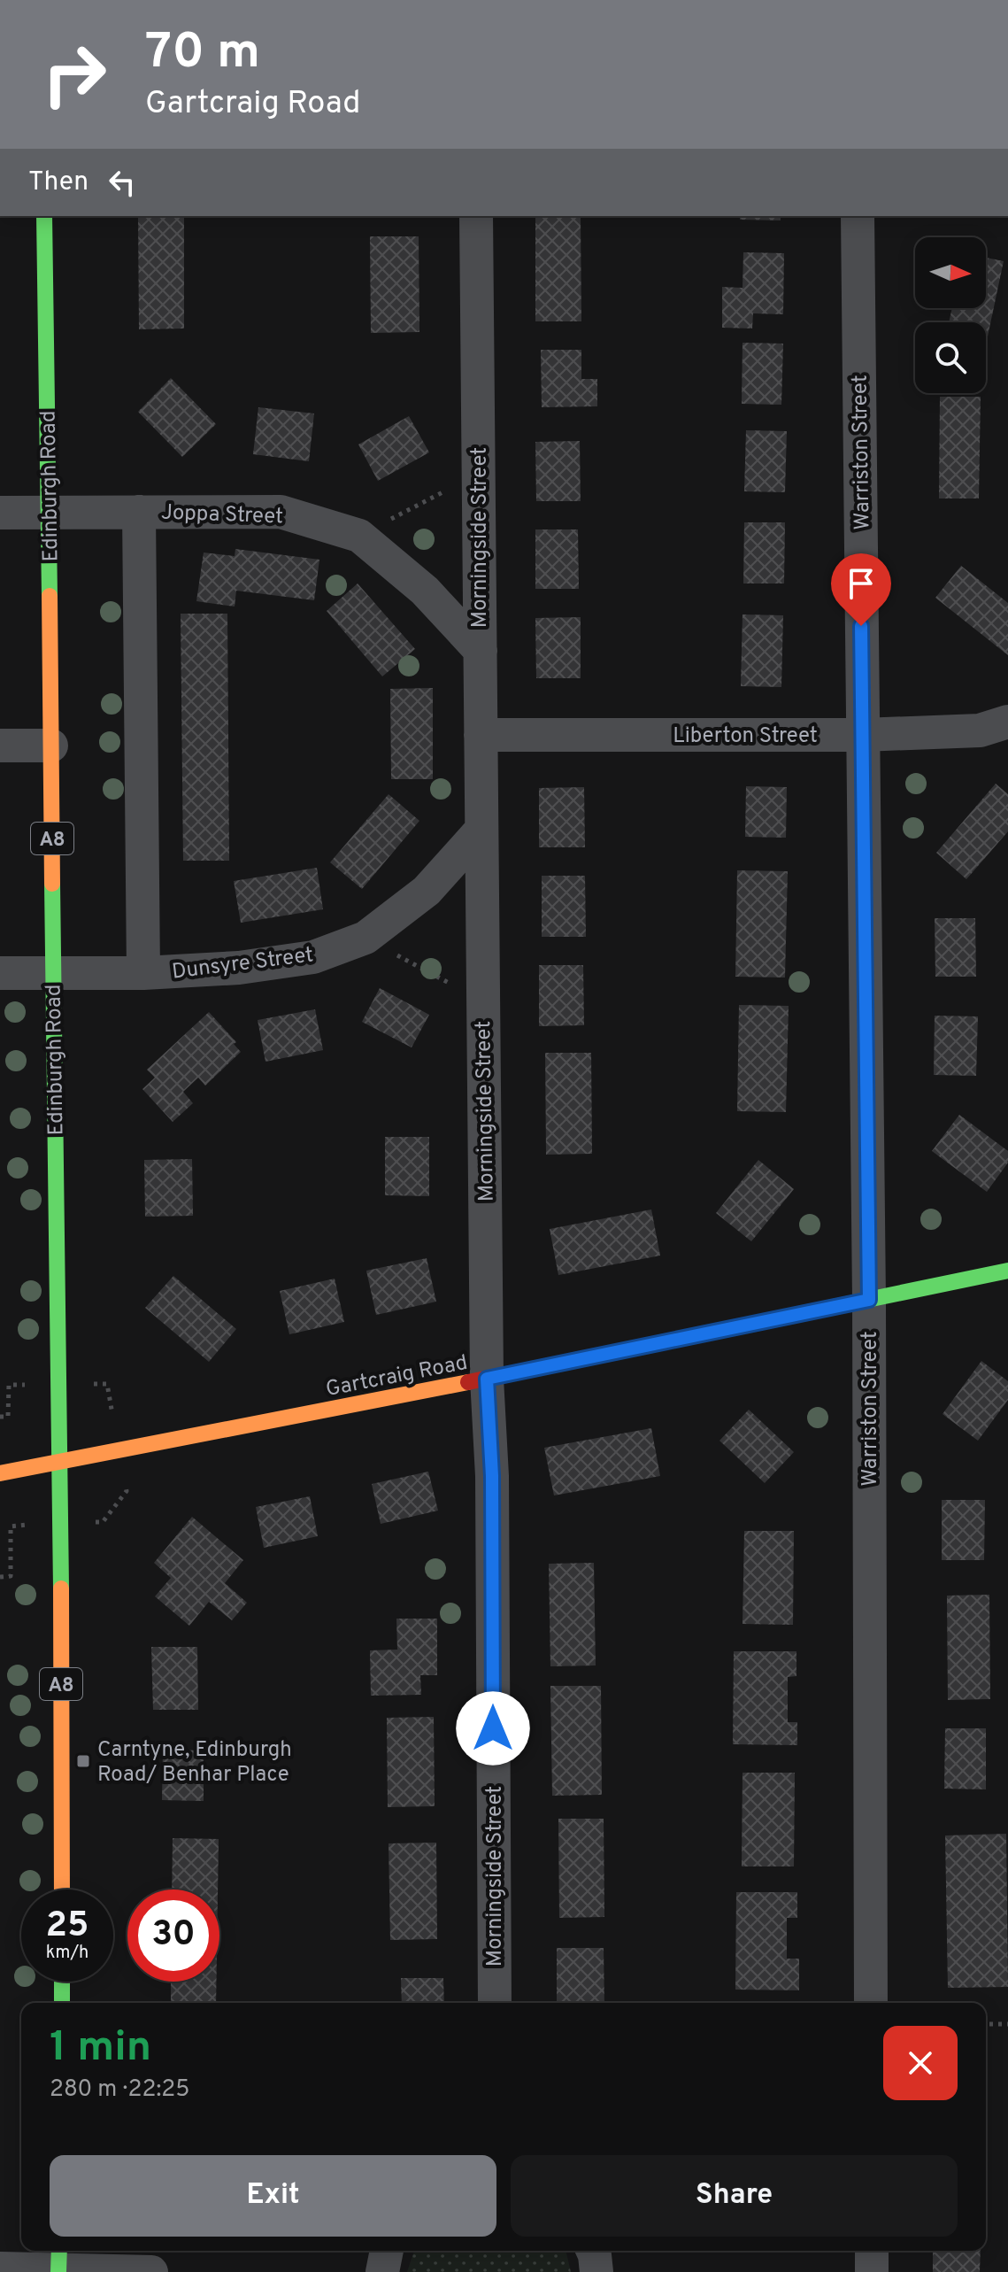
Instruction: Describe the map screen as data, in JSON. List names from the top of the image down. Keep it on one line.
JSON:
{"streets":{"main road":["Edinburgh Road","A8","Gartcraig Road"],"street":["Warriston Street","Joppa Street","Morningside Street","Liberton Street","Dunsyre Street"]},"crossings":[["Warriston Street","Liberton Street"],["Warriston Street","Gartcraig Road"],["Edinburgh Road","Joppa Street"],["Edinburgh Road","Dunsyre Street"],["Edinburgh Road","Gartcraig Road"],["Joppa Street","Morningside Street"],["Morningside Street","Liberton Street"],["Morningside Street","Dunsyre Street"],["Morningside Street","Gartcraig Road"]],"places":{"transit":["Carntyne, Edinburgh Road/ Benhar Place"]},"north":"right","page":{"turn":["70 m","Gartcraig Road"],"then":"Then","speed":"25 km/h","limit":"30","heading":["1 min","280 m · 22:25"],"buttons":["Exit","Share"]}}
